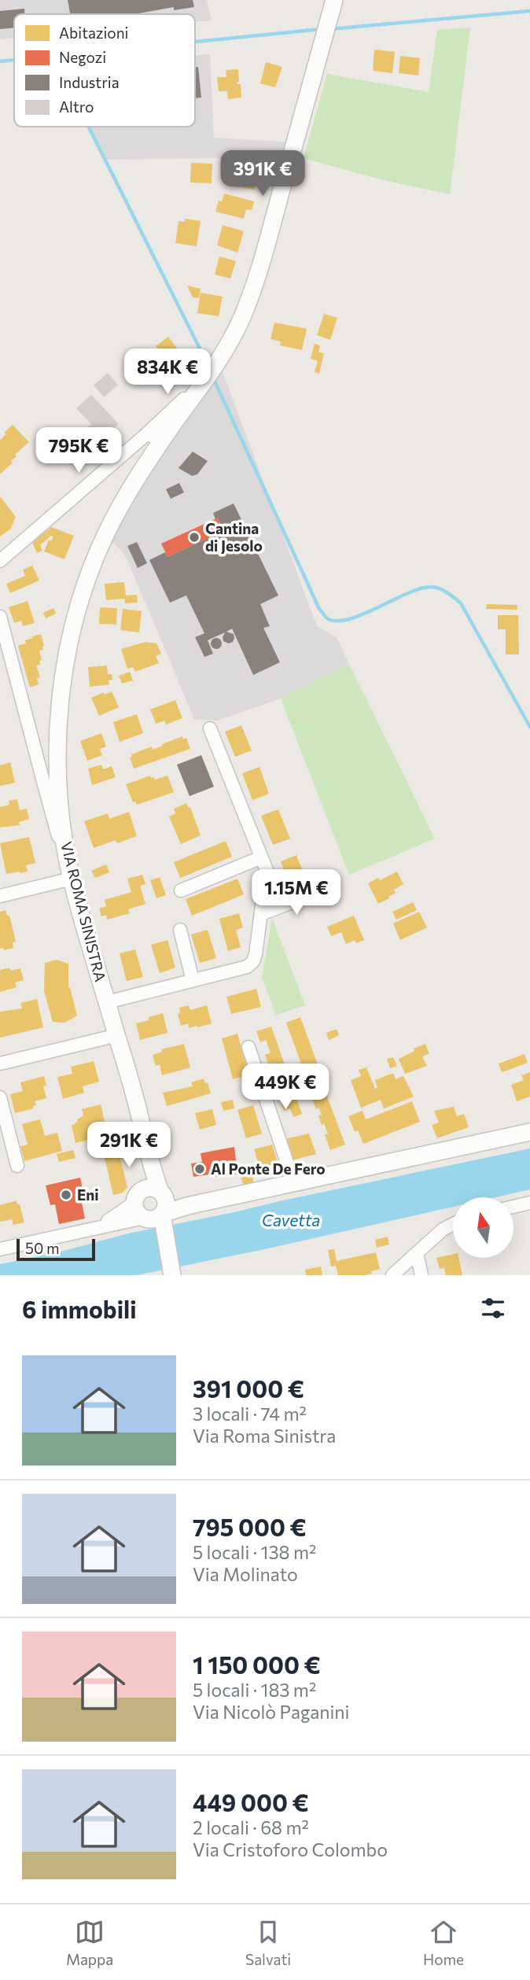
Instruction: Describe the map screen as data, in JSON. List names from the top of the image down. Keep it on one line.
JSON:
{"streets":{"street":["VIA ROMA SINISTRA"]},"water":["Cavetta"],"places":["Cantina di Jesolo","Al Ponte De Fero","Eni"],"legend":["Abitazioni","Negozi","Industria","Altro"],"scale_bar":"50 m","north":"top","page":{"price":["391K €","834K €","795K €","1.15M €","449K €","291K €"],"scale":"50 m","heading":"6 immobili","list":[{"name":"391 000 €","note":"3 locali · 74 m² · Via Roma Sinistra"},{"name":"795 000 €","note":"5 locali · 138 m² · Via Molinato"},{"name":"1 150 000 €","note":"5 locali · 183 m² · Via Nicolò Paganini"},{"name":"449 000 €","note":"2 locali · 68 m² · Via Cristoforo Colombo"}],"tabs":["Mappa","Salvati","Home"]}}
